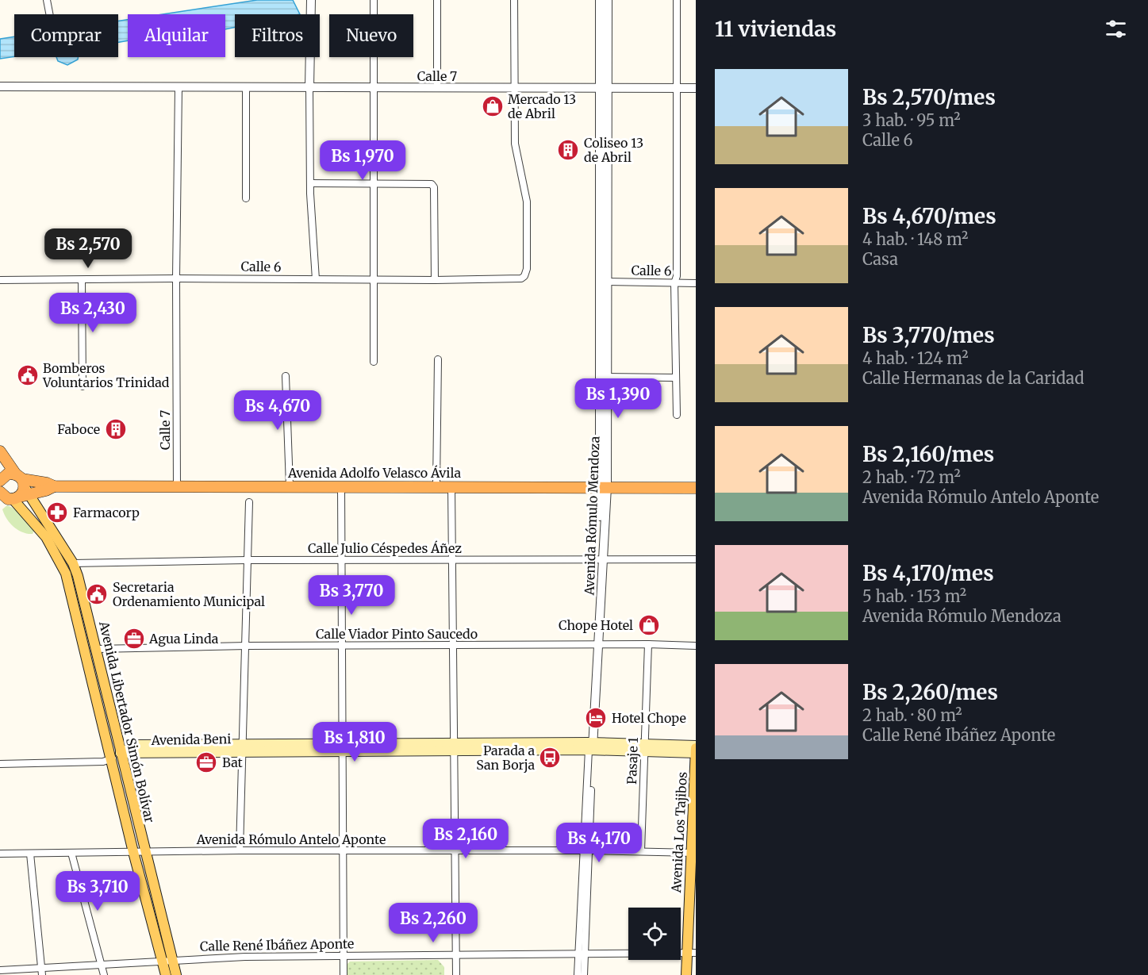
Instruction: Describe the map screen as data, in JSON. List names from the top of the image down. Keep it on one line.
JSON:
{"streets":{"highway":["Avenida Adolfo Velasco Ávila"],"main road":["Avenida Libertador Simón Bolívar","Avenida Beni","Avenida Los Tajibos"],"street":["Calle 7","Calle 6","Avenida Rómulo Mendoza","Calle Julio Céspedes Áñez","Calle Viador Pinto Saucedo","Pasaje 1","Avenida Rómulo Antelo Aponte","Calle René Ibáñez Aponte"]},"crossings":[["Calle 7","Calle 6"],["Calle 7","Avenida Adolfo Velasco Ávila"],["Calle 7","Avenida Rómulo Mendoza"],["Calle 6","Avenida Rómulo Mendoza"],["Avenida Adolfo Velasco Ávila","Avenida Rómulo Mendoza"],["Avenida Adolfo Velasco Ávila","Avenida Libertador Simón Bolívar"],["Avenida Rómulo Mendoza","Calle Julio Céspedes Áñez"],["Avenida Rómulo Mendoza","Calle Viador Pinto Saucedo"],["Avenida Rómulo Mendoza","Avenida Beni"],["Avenida Rómulo Mendoza","Avenida Rómulo Antelo Aponte"],["Avenida Rómulo Mendoza","Calle René Ibáñez Aponte"],["Calle Julio Céspedes Áñez","Avenida Libertador Simón Bolívar"],["Calle Viador Pinto Saucedo","Avenida Libertador Simón Bolívar"],["Calle Viador Pinto Saucedo","Pasaje 1"],["Avenida Libertador Simón Bolívar","Avenida Beni"],["Avenida Libertador Simón Bolívar","Avenida Rómulo Antelo Aponte"],["Avenida Libertador Simón Bolívar","Calle René Ibáñez Aponte"],["Avenida Beni","Pasaje 1"],["Avenida Beni","Avenida Los Tajibos"],["Pasaje 1","Avenida Rómulo Antelo Aponte"],["Avenida Los Tajibos","Avenida Rómulo Antelo Aponte"],["Avenida Los Tajibos","Calle René Ibáñez Aponte"]],"places":{"shop":["Mercado 13 de Abril","Chope Hotel"],"building":["Coliseo 13 de Abril","Faboce"],"public building":["Bomberos Voluntarios Trinidad","Secretaria Ordenamiento Municipal"],"pharmacy":["Farmacorp"],"office":["Agua Linda","Bat"],"hotel":["Hotel Chope"],"bus stop":["Parada a San Borja"]},"page":{"heading":"11 viviendas","chip":["Comprar","Alquilar","Filtros","Nuevo"],"list":[{"name":"Bs 2,570/mes","note":"3 hab. · 95 m² · Calle 6"},{"name":"Bs 4,670/mes","note":"4 hab. · 148 m² · Casa"},{"name":"Bs 3,770/mes","note":"4 hab. · 124 m² · Calle Hermanas de la Caridad"},{"name":"Bs 2,160/mes","note":"2 hab. · 72 m² · Avenida Rómulo Antelo Aponte"},{"name":"Bs 4,170/mes","note":"5 hab. · 153 m² · Avenida Rómulo Mendoza"},{"name":"Bs 2,260/mes","note":"2 hab. · 80 m² · Calle René Ibáñez Aponte"}],"price":["Bs 1,970","Bs 2,570","Bs 2,430","Bs 1,390","Bs 4,670","Bs 3,770","Bs 1,810","Bs 2,160","Bs 4,170","Bs 3,710","Bs 2,260"]}}
